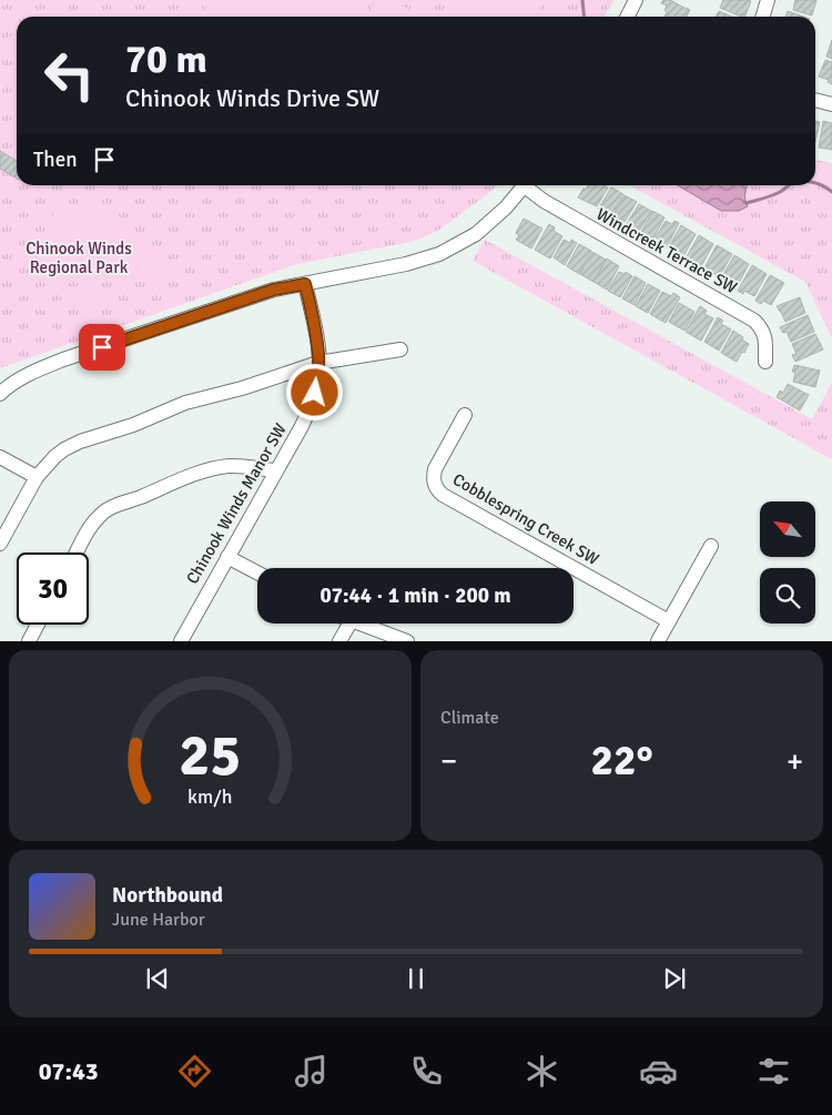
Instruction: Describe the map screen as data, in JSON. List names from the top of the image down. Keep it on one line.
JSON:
{"streets":{"street":["Windcreek Terrace SW","Chinook Winds Manor SW","Cobblespring Creek SW"]},"parks":["Chinook Winds Regional Park"],"north":"top left","page":{"turn":["70 m","Chinook Winds Drive SW"],"then":"Then","limit":"30","trip":"07:44 · 1 min · 200 m","tile":"Climate","heat":["−","22°","+"],"song":["Northbound","June Harbor"],"tabs":"07:43","gauge":["25","km/h"]}}
